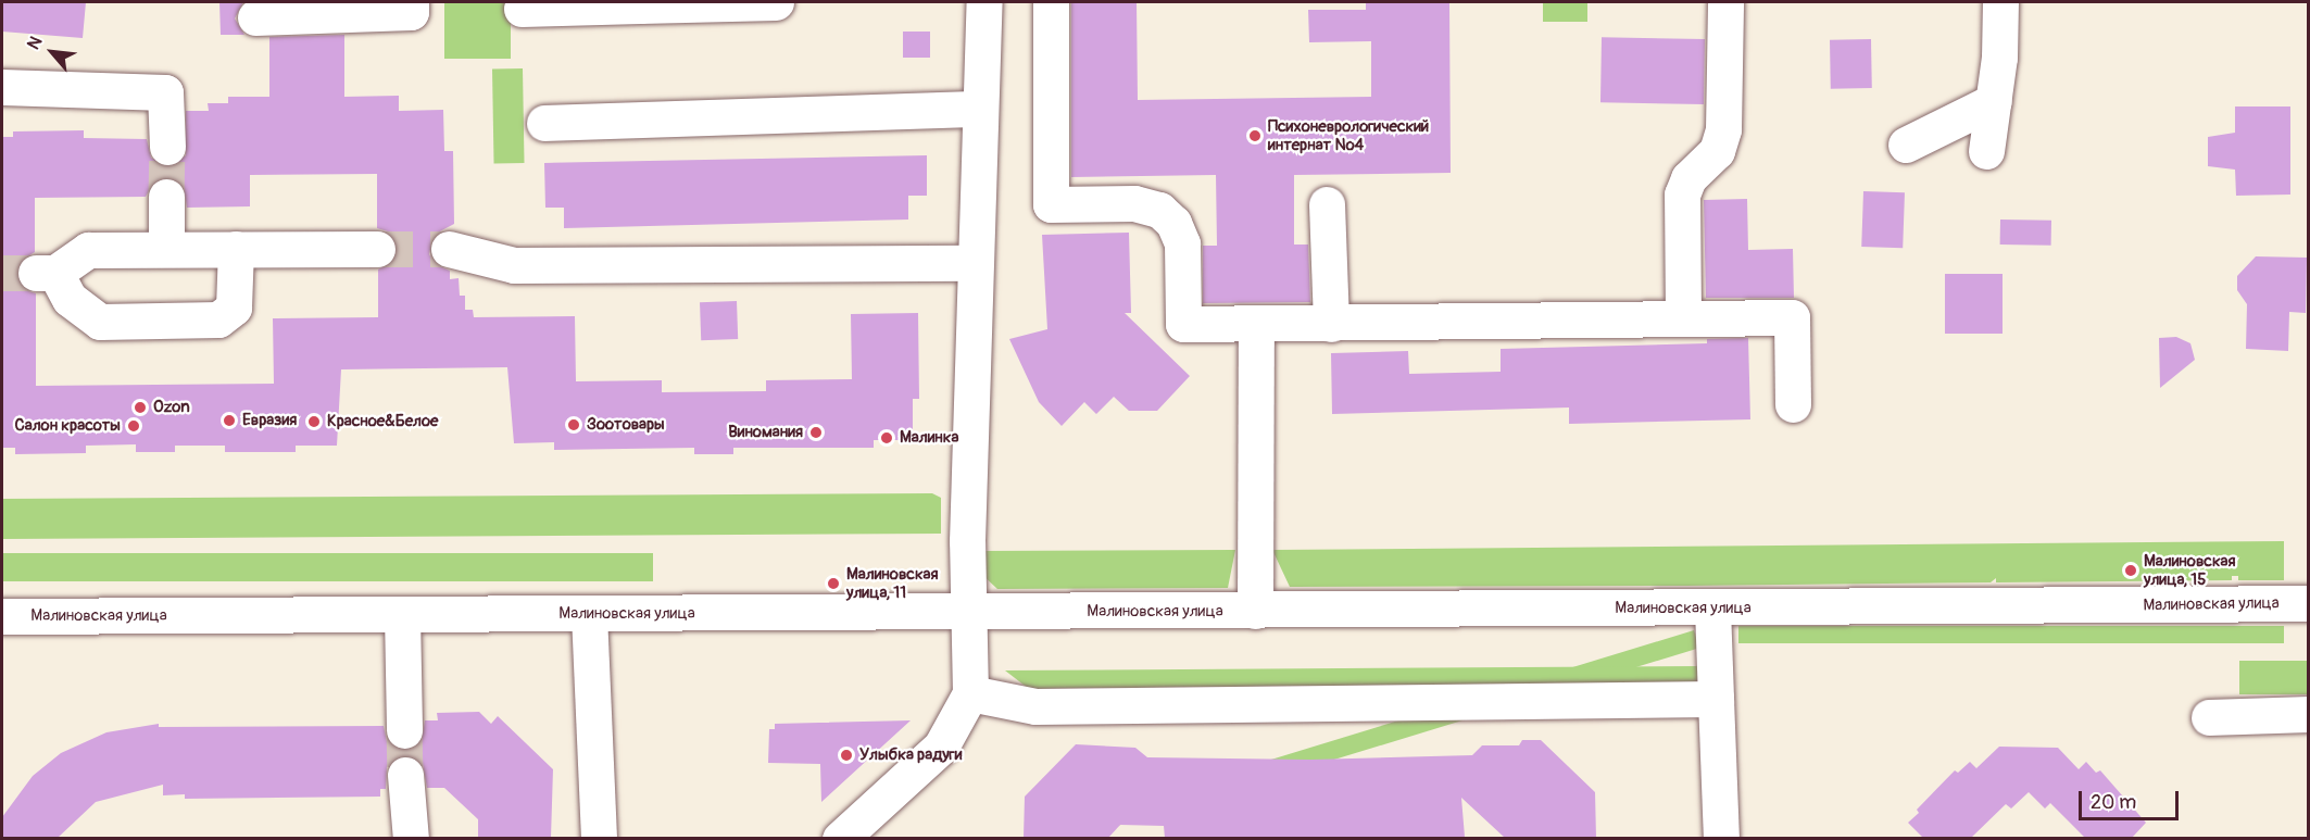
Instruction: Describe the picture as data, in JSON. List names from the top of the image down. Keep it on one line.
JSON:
{"streets":{"street":["Малиновская улица"]},"places":["Психоневрологический интернат №4","Ozon","Евразия","Красное&Белое","Зоотовары","Салон красоты","Виномания","Малинка","Малиновская улица, 15","Малиновская улица, 11","Улыбка радуги"],"scale_bar":"20 m","north":"top left"}
